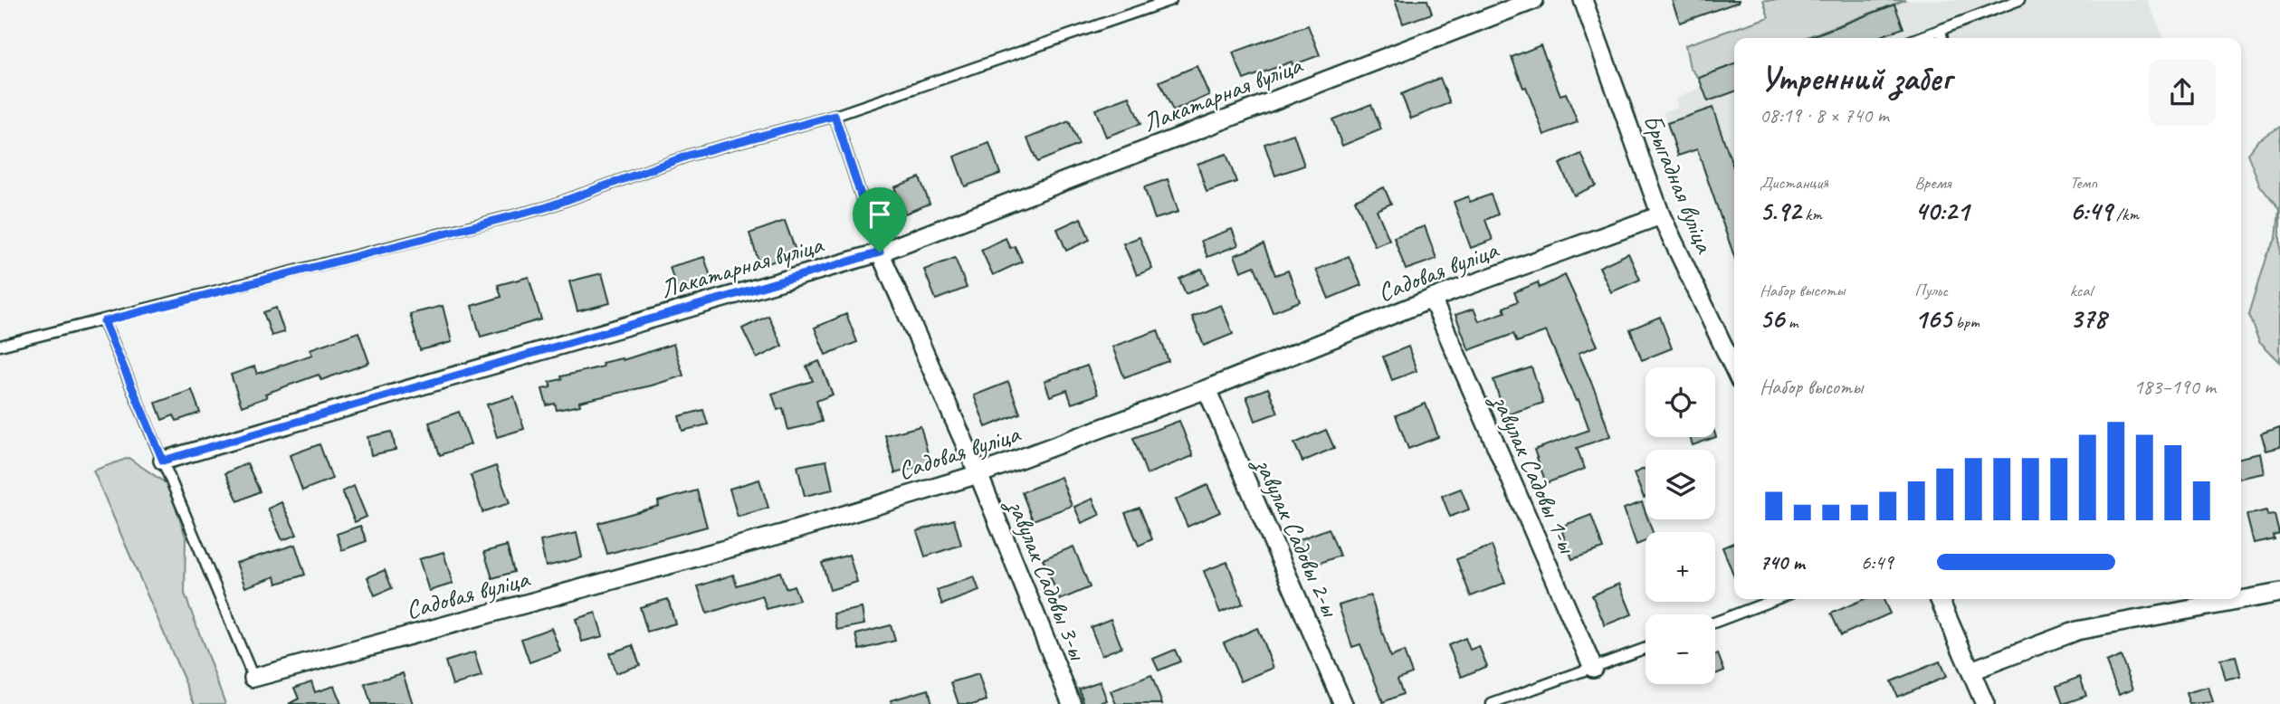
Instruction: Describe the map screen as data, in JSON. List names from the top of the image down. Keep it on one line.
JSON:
{"streets":{"street":["Лакатарная вуліца","Брыгадная вуліца","Садовая вуліца","завулак Садовы 1-ы","завулак Садовы 2-ы","завулак Садовы 3-ы"]},"crossings":[["Лакатарная вуліца","завулак Садовы 3-ы"],["Брыгадная вуліца","Садовая вуліца"],["Садовая вуліца","завулак Садовы 1-ы"],["Садовая вуліца","завулак Садовы 2-ы"],["Садовая вуліца","завулак Садовы 3-ы"]],"page":{"heading":["Утренний забег","08:19 · 8 × 740 m"],"stats":[["Дистанция","5.92 km"],["Время","40:21"],["Темп","6:49 /km"],["Набор высоты","56 m"],["Пульс","165 bpm"],["kcal","378"]],"chart":["Набор высоты","183–190 m"],"map_buttons":["+","−"],"list":[{"name":"740 m","note":"6:49"}]}}
